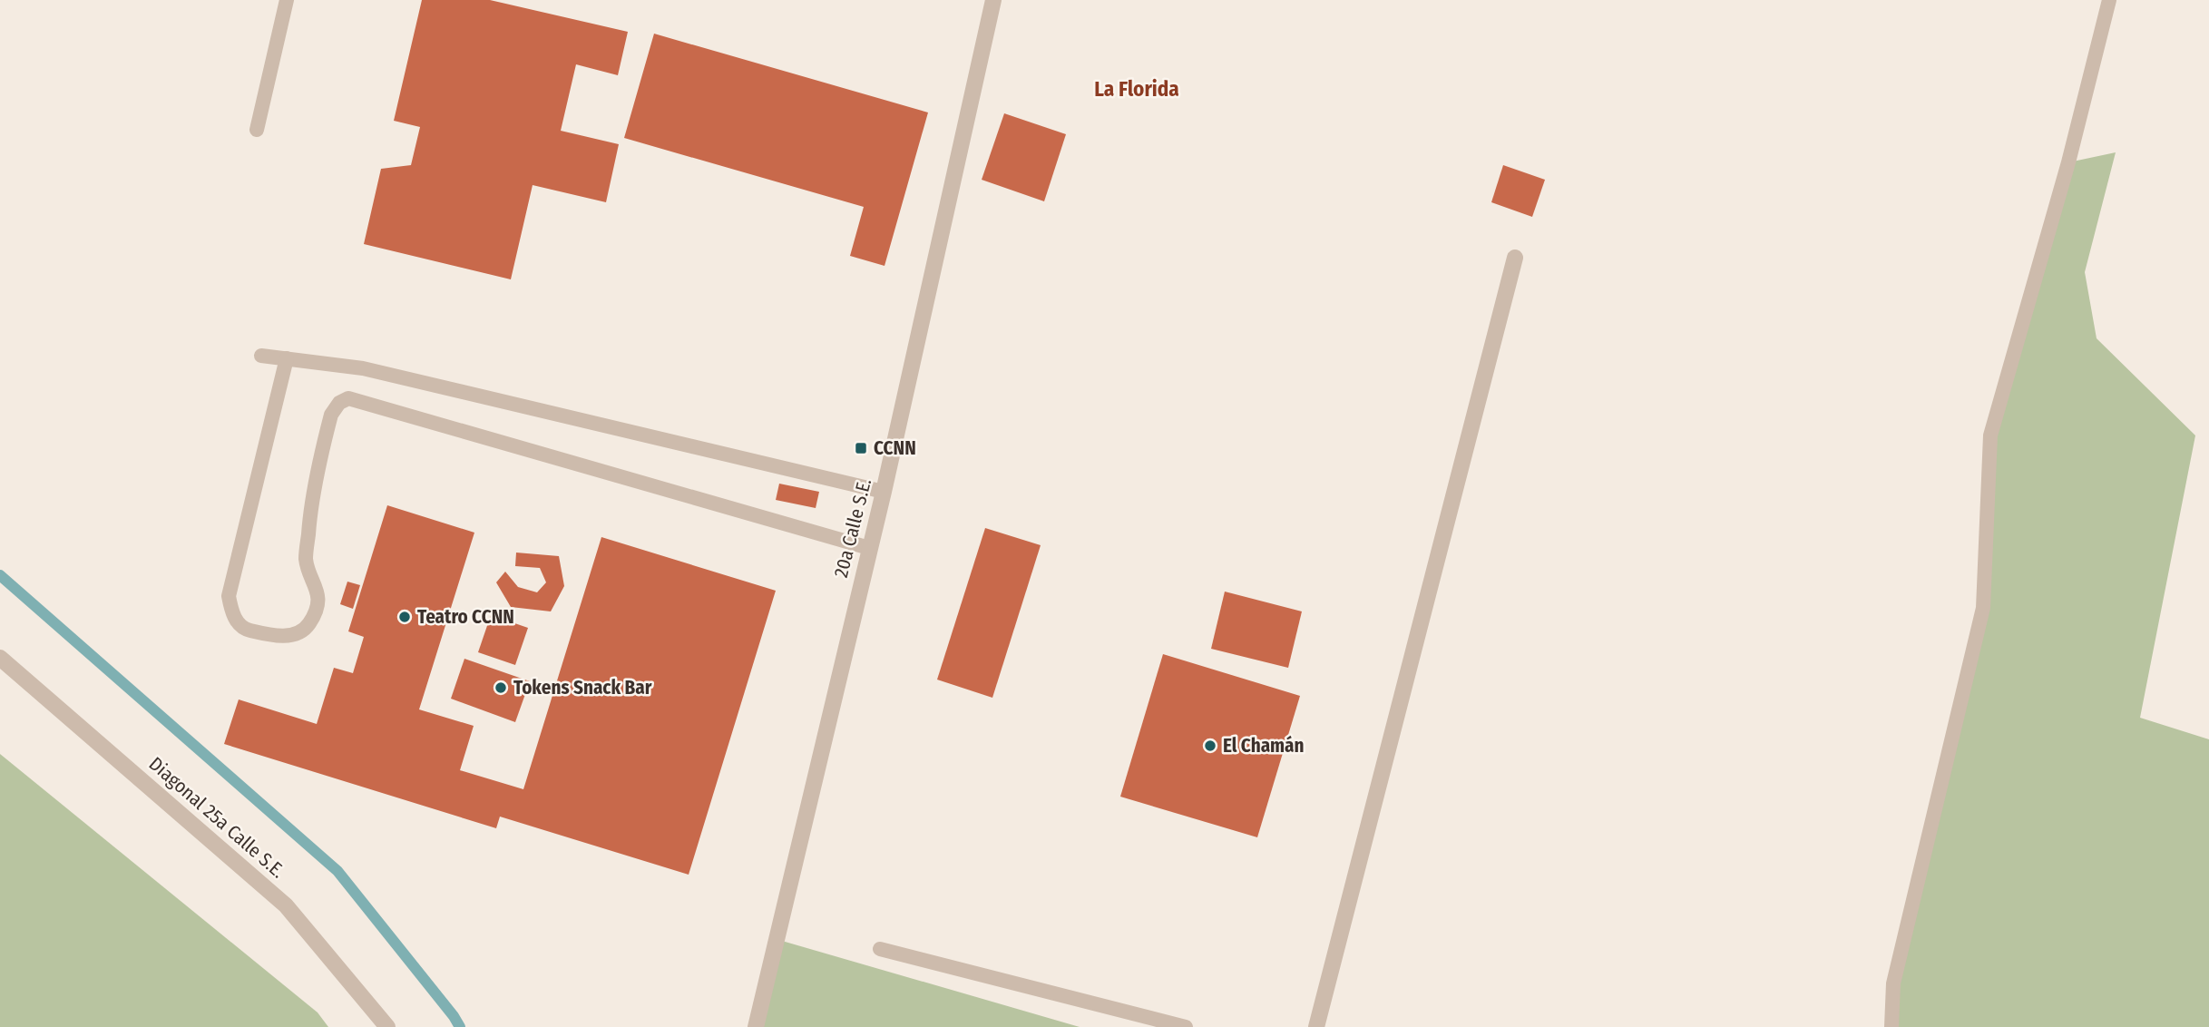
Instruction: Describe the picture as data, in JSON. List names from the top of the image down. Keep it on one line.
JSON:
{"streets":{"street":["20a Calle S.E.","Diagonal 25a Calle S.E."]},"districts":["La Florida"],"places":{"transit":["CCNN"],"other":["Teatro CCNN","Tokens Snack Bar","El Chamán"]}}
